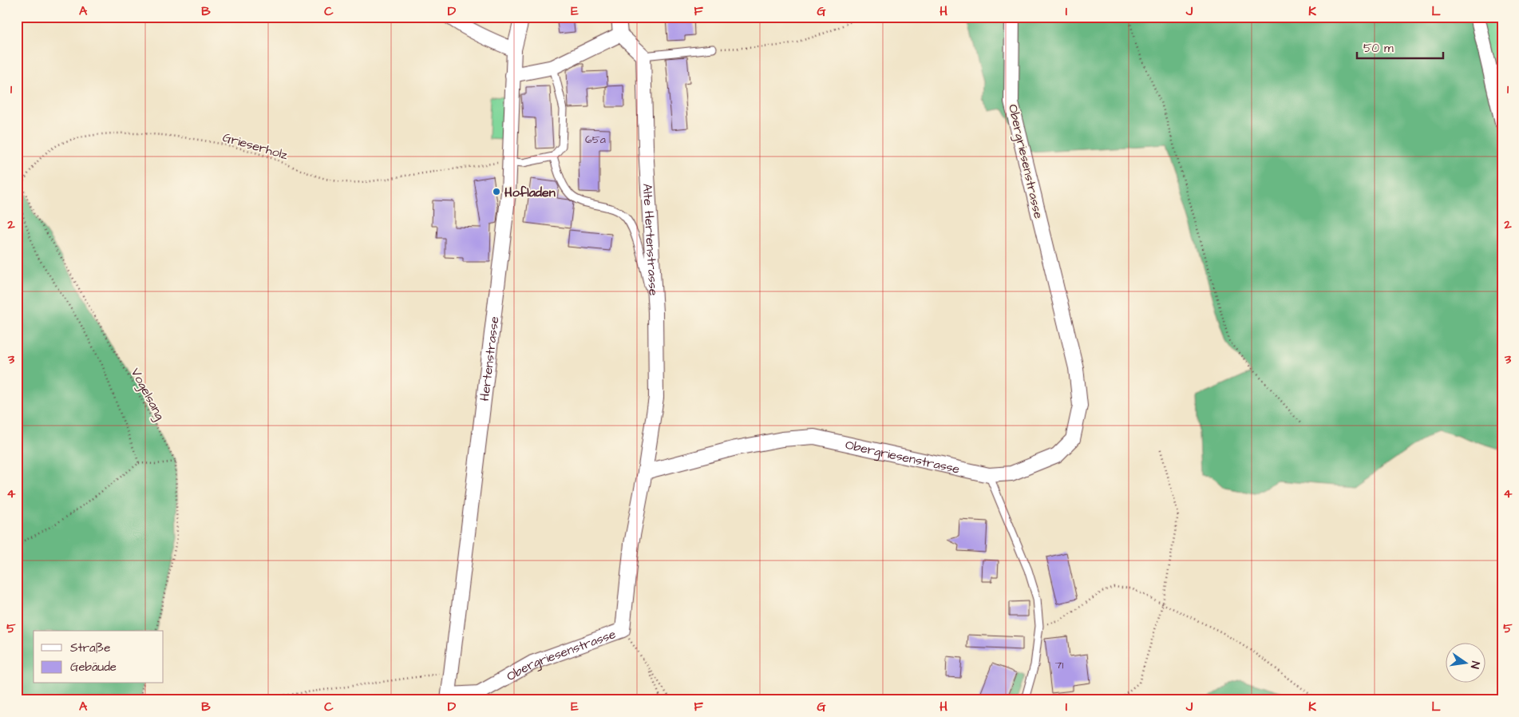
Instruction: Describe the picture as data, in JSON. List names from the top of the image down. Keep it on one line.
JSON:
{"streets":{"street":["Obergriesenstrasse","Alte Hertenstrasse","Hertenstrasse"],"path":["Grieserholz","Vogelsang"]},"crossings":[["Grieserholz","Hertenstrasse"],["Grieserholz","Vogelsang"],["Obergriesenstrasse","Alte Hertenstrasse"],["Obergriesenstrasse","Hertenstrasse"]],"places":["Hofladen"],"house_numbers":["65a","71"],"legend":["Straße","Gebäude"],"scale_bar":"50 m","north":"right","grid":{"columns":["A","B","C","D","E","F","G","H","I","J","K","L"],"rows":["1","2","3","4","5"]}}
